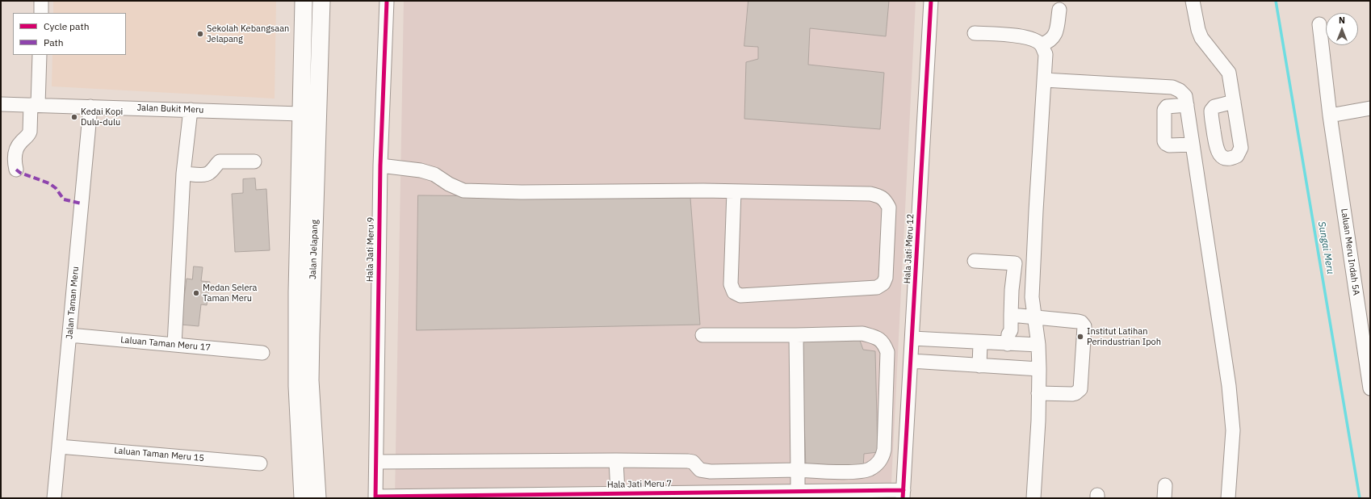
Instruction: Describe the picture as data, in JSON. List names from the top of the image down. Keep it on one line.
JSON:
{"streets":{"main road":["Jalan Jelapang"],"street":["Jalan Bukit Meru","Hala Jati Meru 12","Hala Jati Meru 9","Laluan Meru Indah 5A","Jalan Taman Meru","Laluan Taman Meru 17","Laluan Taman Meru 15","Hala Jati Meru 7"]},"crossings":[["Jalan Bukit Meru","Jalan Jelapang"],["Jalan Bukit Meru","Jalan Taman Meru"],["Hala Jati Meru 12","Hala Jati Meru 7"],["Hala Jati Meru 9","Hala Jati Meru 7"],["Jalan Taman Meru","Laluan Taman Meru 17"],["Jalan Taman Meru","Laluan Taman Meru 15"]],"water":["Sungai Meru"],"places":["Sekolah Kebangsaan Jelapang","Kedai Kopi Dulu-dulu","Medan Selera Taman Meru","Institut Latihan Perindustrian Ipoh"],"legend":["Cycle path","Path"],"north":"top"}
